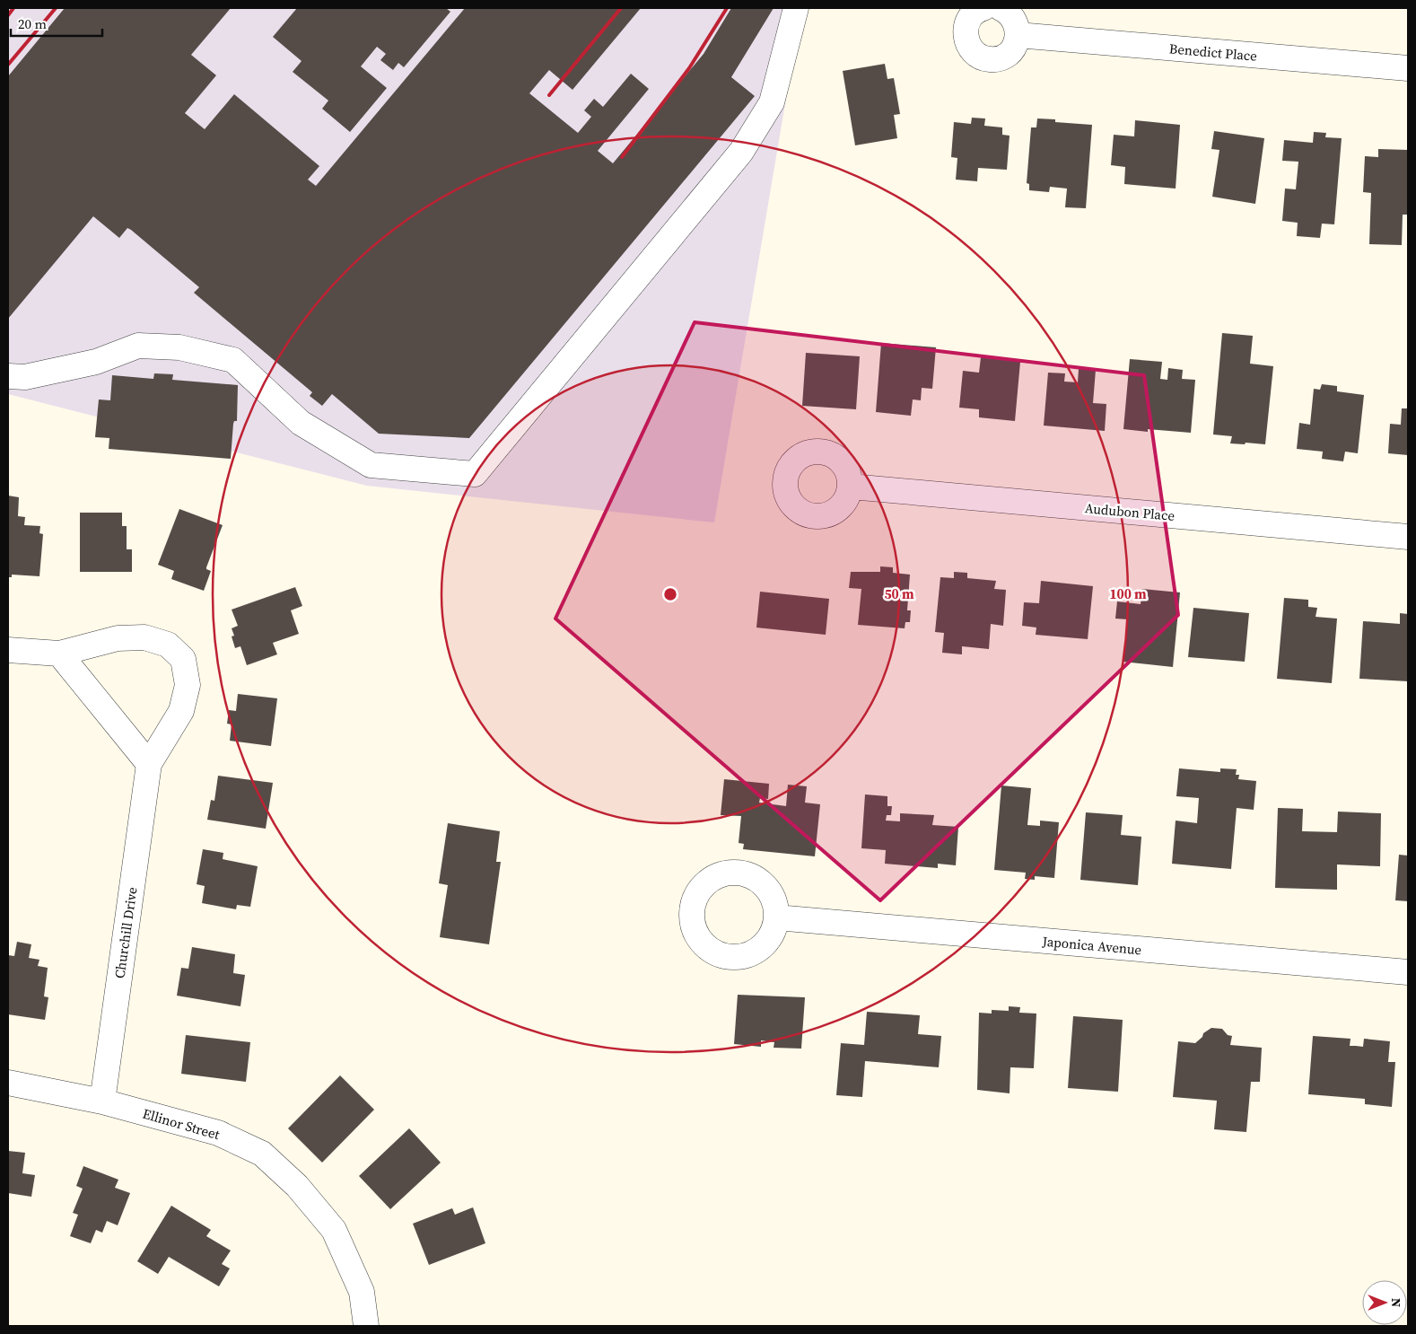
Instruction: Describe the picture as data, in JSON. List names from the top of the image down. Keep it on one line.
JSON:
{"streets":{"street":["Benedict Place","Audubon Place","Churchill Drive","Japonica Avenue","Ellinor Street"]},"crossings":[["Churchill Drive","Ellinor Street"]],"scale_bar":"20 m","north":"right","rings":["50 m","100 m"]}
